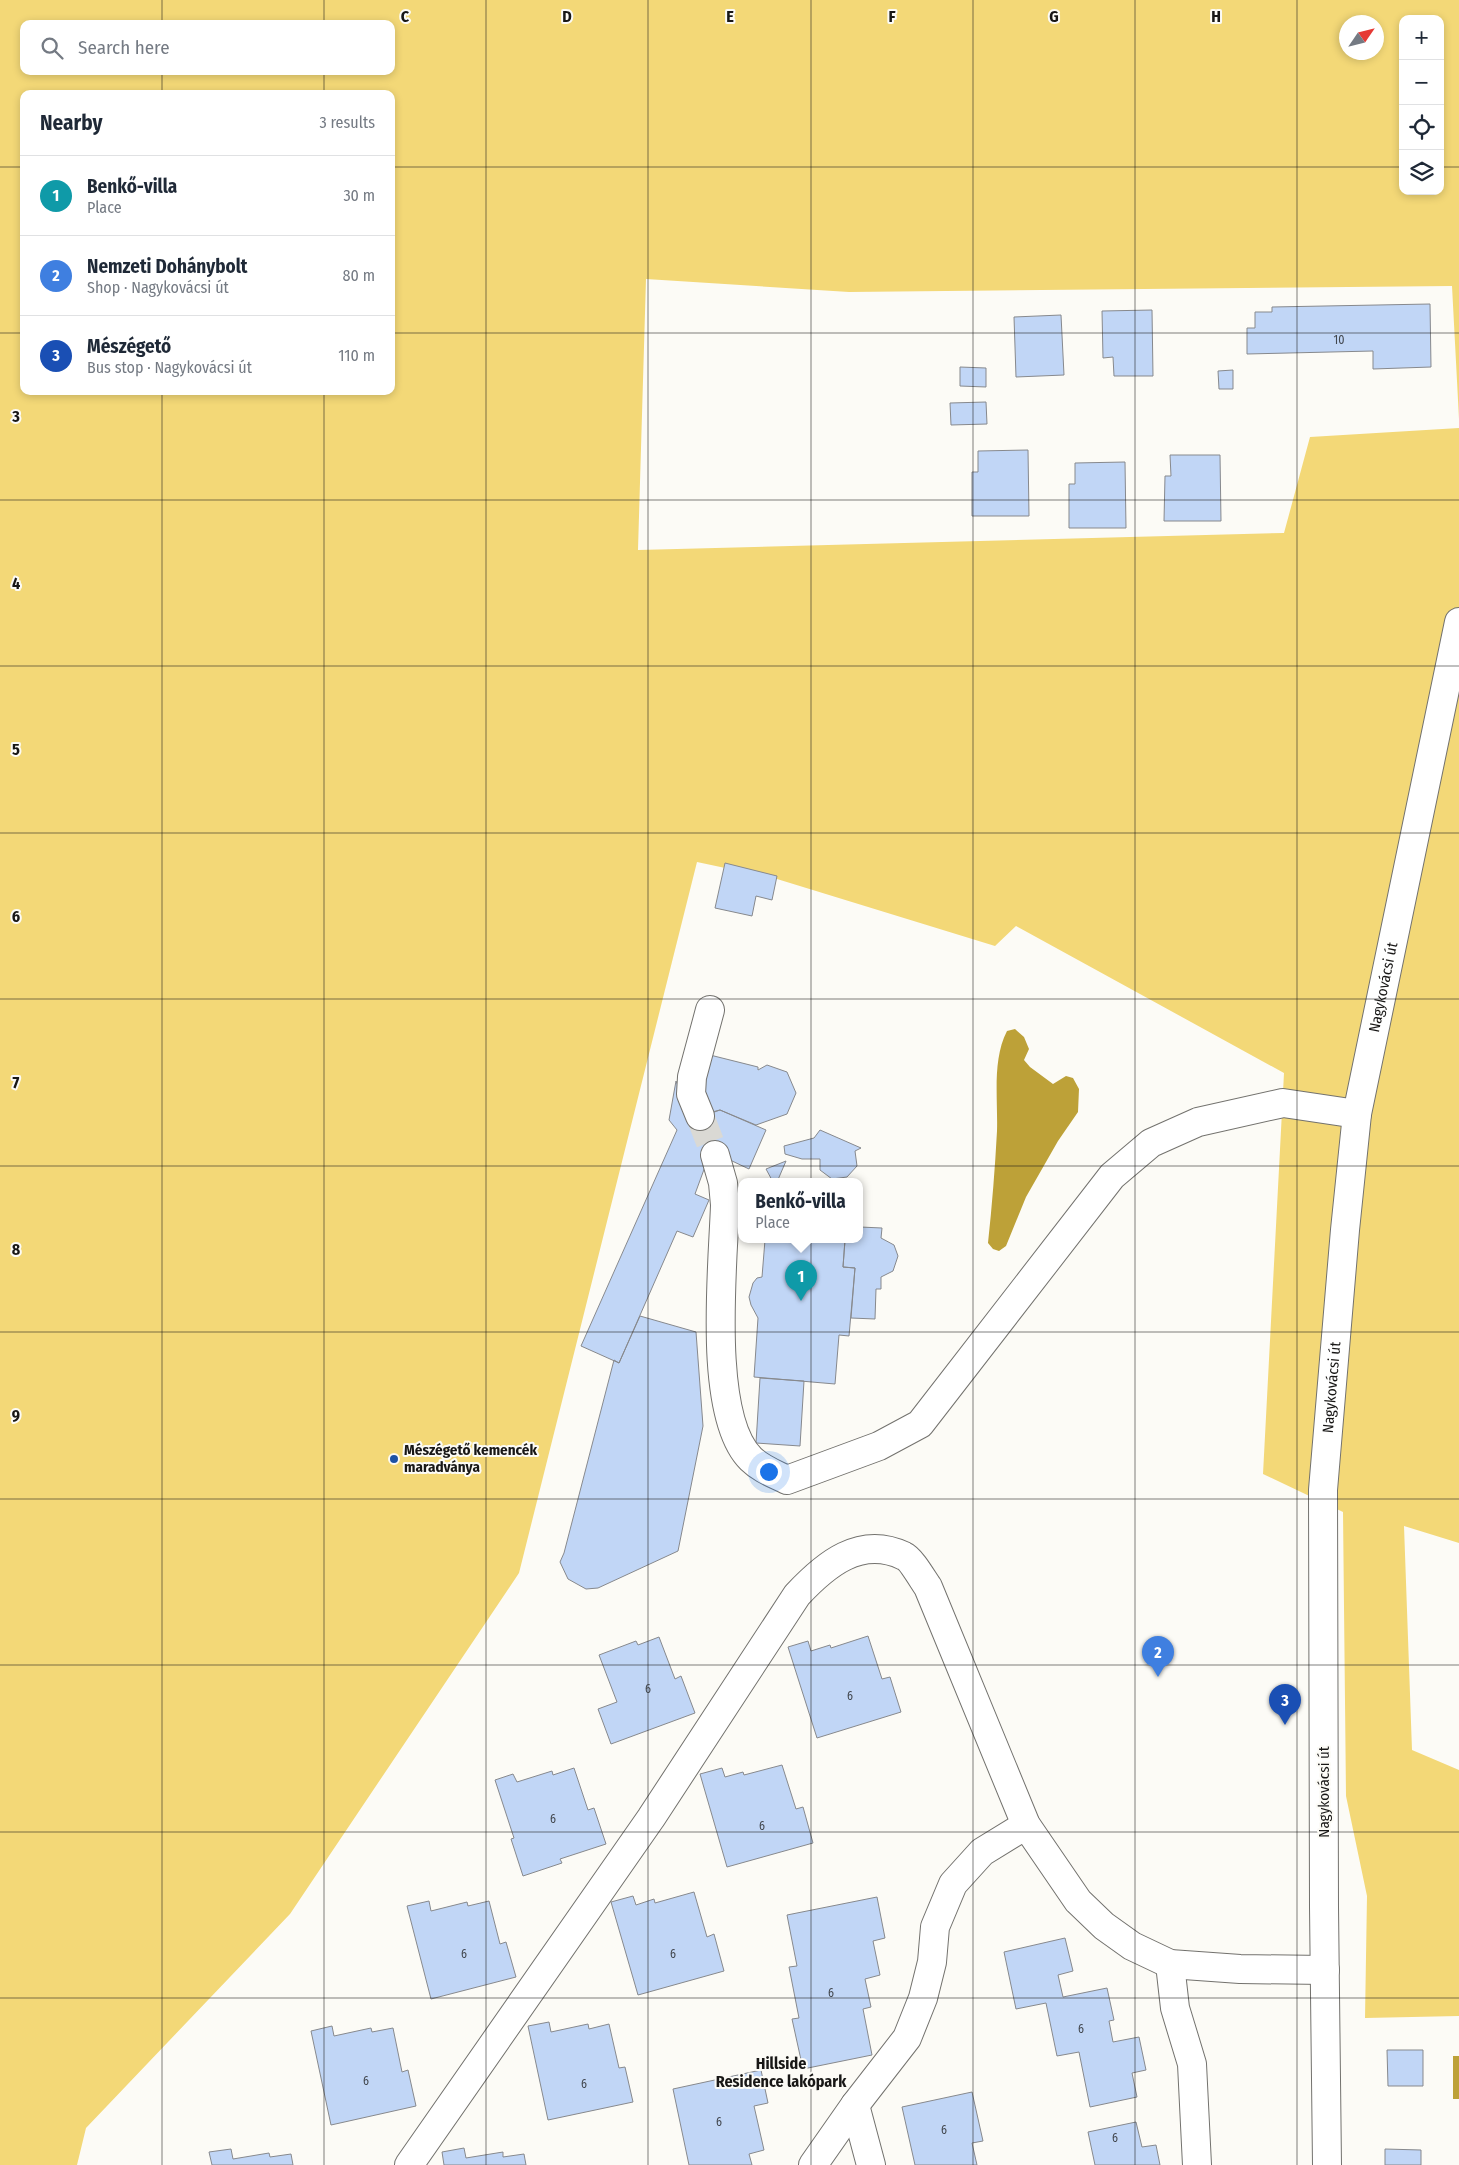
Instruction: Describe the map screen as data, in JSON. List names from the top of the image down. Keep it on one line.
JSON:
{"streets":{"street":["Nagykovácsi út"]},"districts":["Hillside Residence lakópark"],"places":["Mészégető kemencék maradványa"],"house_numbers":["10","6","6","6","6","6","6","6","6","6","6","6","6","6"],"north":"top right","page":{"map_buttons":["+","−"],"search":"Search here","heading":["Nearby","3 results"],"list":[{"mark":"1","name":"Benkő-villa","note":"Place","value":"30 m"},{"mark":"2","name":"Nemzeti Dohánybolt","note":"Shop · Nagykovácsi út","value":"80 m"},{"mark":"3","name":"Mészégető","note":"Bus stop · Nagykovácsi út","value":"110 m"}],"popup":["Benkő-villa","Place"],"pins":["1","2","3"]},"grid":{"columns":["C","D","E","F","G","H"],"rows":["3","4","5","6","7","8","9"]}}
